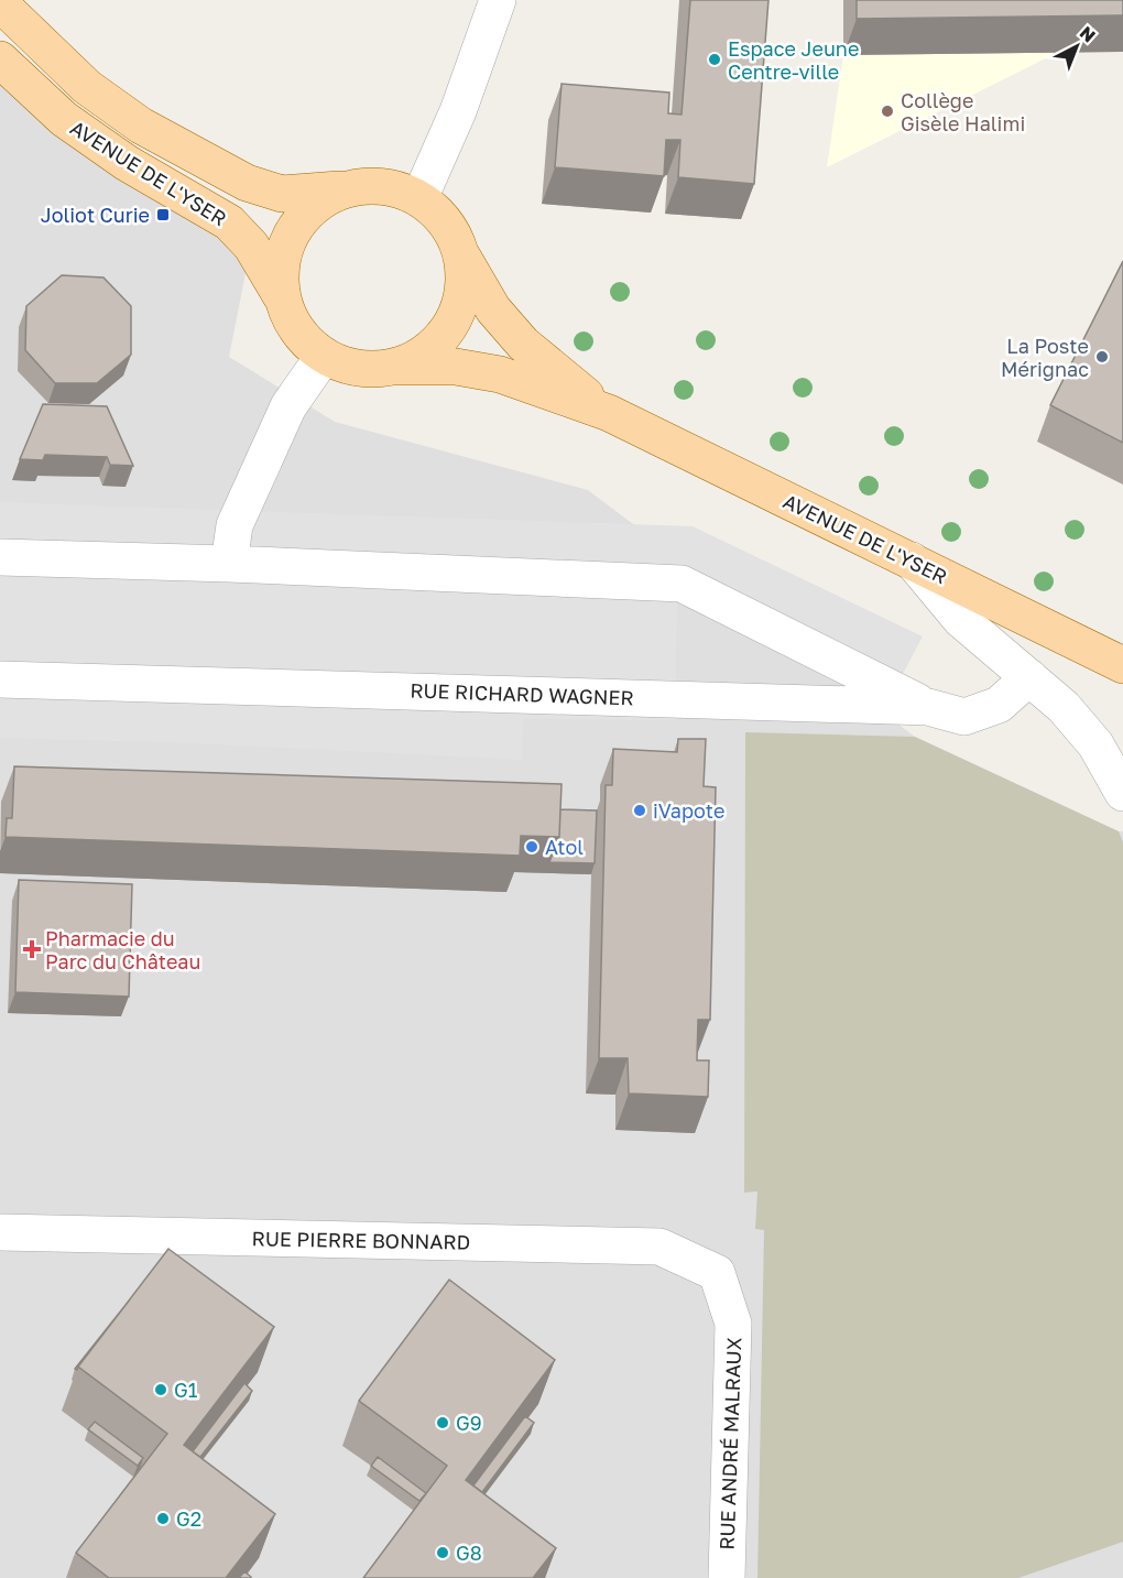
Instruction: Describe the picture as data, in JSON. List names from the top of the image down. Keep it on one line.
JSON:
{"streets":{"main road":["AVENUE DE L'YSER"],"street":["RUE RICHARD WAGNER","RUE PIERRE BONNARD","RUE ANDRÉ MALRAUX"]},"crossings":[["RUE PIERRE BONNARD","RUE ANDRÉ MALRAUX"]],"places":{"other":["Espace Jeune Centre-ville","Collège Gisèle Halimi","La Poste Mérignac","iVapote","Atol","G1","G9","G2","G8"],"transit":["Joliot Curie"],"health":["Pharmacie du Parc du Château"]},"north":"top right"}
